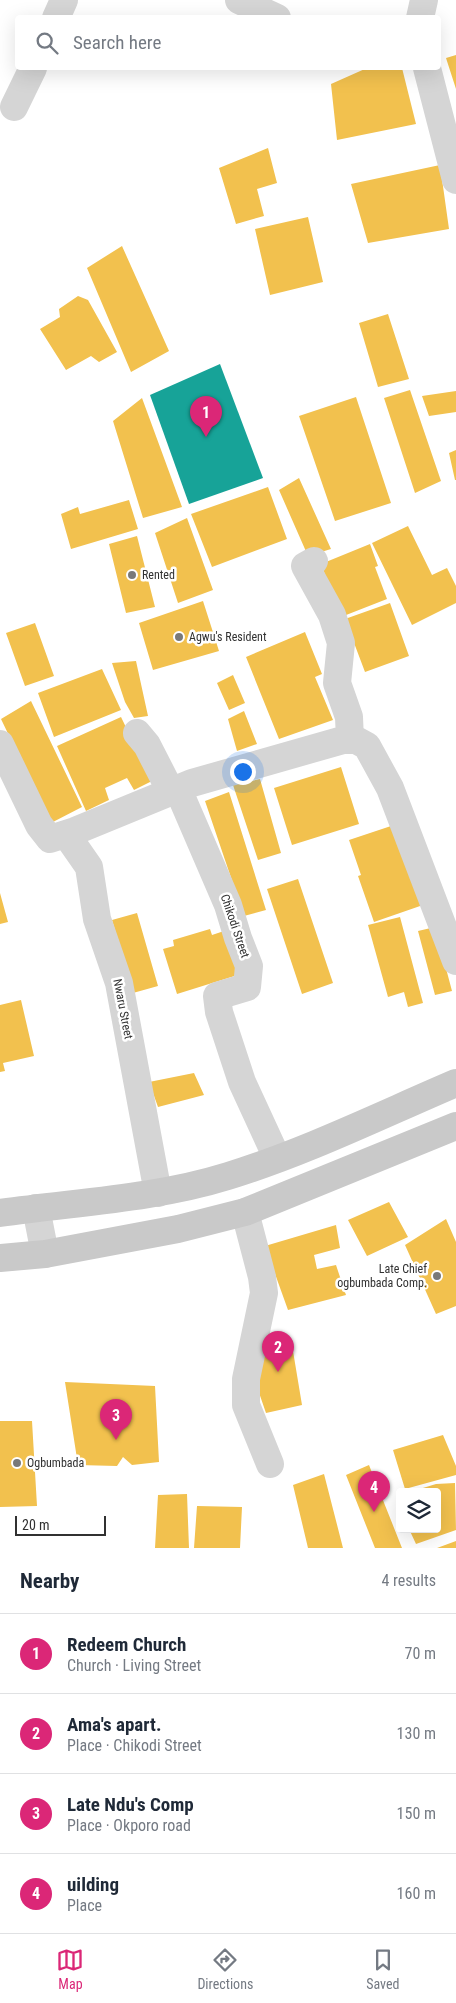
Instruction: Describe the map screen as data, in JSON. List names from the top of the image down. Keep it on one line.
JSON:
{"streets":{"street":["Chikodi Street","Nwaru Street"]},"places":["Rented","Agwu's Resident","Late Chief ogbumbada Comp.","Ogbumbada"],"scale_bar":"20 m","page":{"search":"Search here","pins":["1","2","3","4"],"scale":"20 m","heading":["Nearby","4 results"],"list":[{"mark":"1","name":"Redeem Church","note":"Church · Living Street","value":"70 m"},{"mark":"2","name":"Ama's apart.","note":"Place · Chikodi Street","value":"130 m"},{"mark":"3","name":"Late Ndu's Comp","note":"Place · Okporo road","value":"150 m"},{"mark":"4","name":"uilding","note":"Place","value":"160 m"}],"nav":["Map","Directions","Saved"]}}
